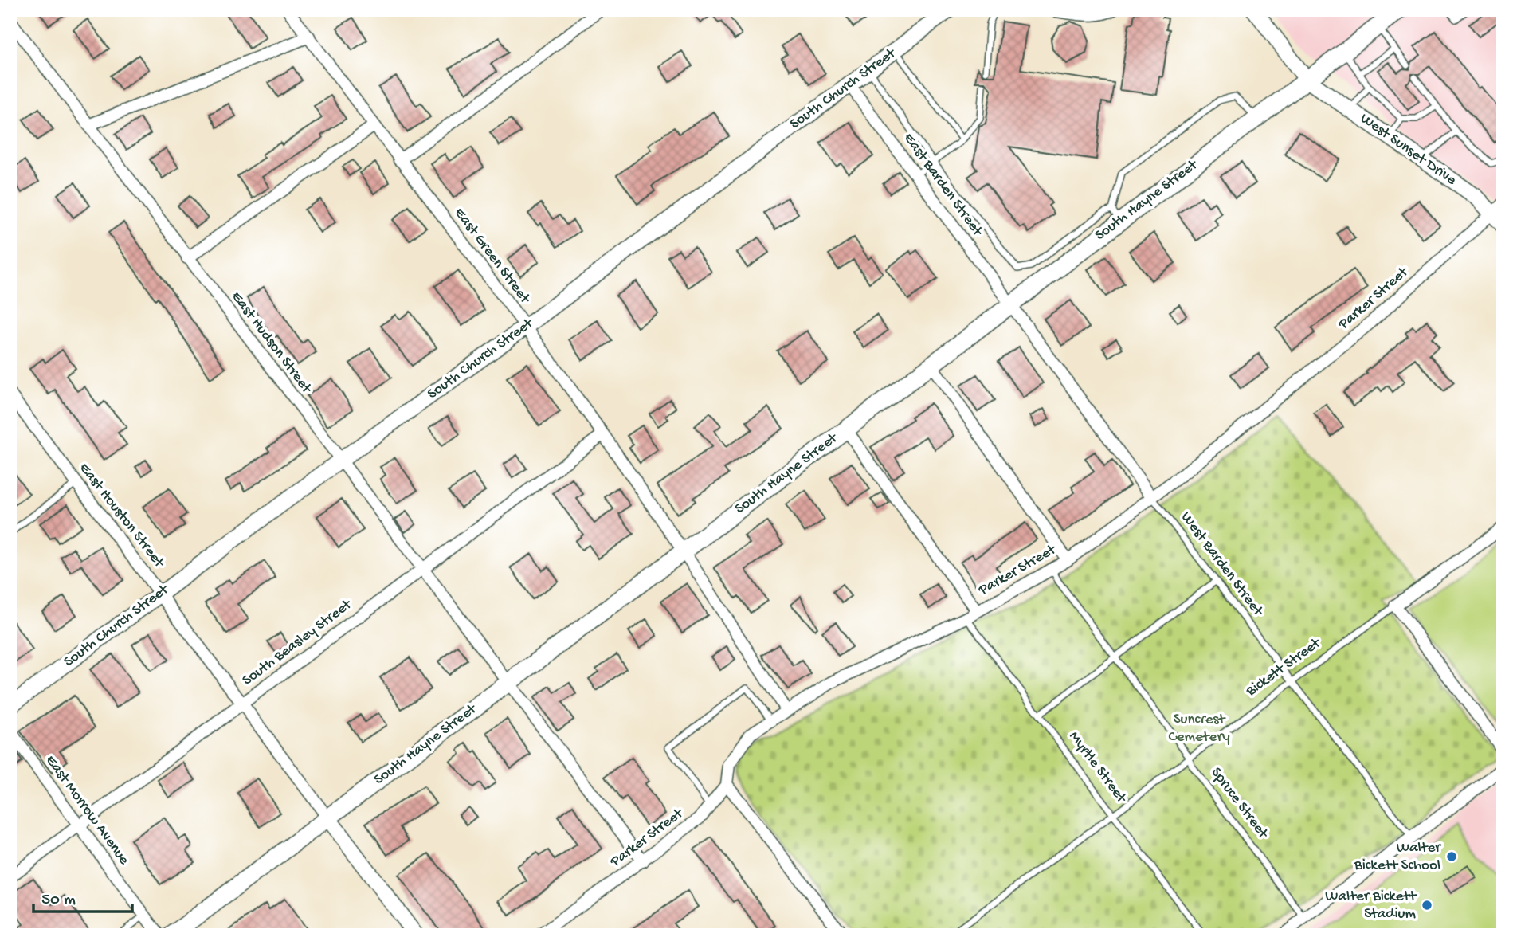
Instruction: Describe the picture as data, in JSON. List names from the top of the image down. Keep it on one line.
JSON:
{"streets":{"main road":["South Hayne Street"],"street":["South Church Street","West Sunset Drive","East Barden Street","East Green Street","Parker Street","East Hudson Street","East Houston Street","West Barden Street","South Beasley Street","Bickett Street","Myrtle Street","East Morrow Avenue"],"lane":["Spruce Street"]},"crossings":[["South Church Street","East Barden Street"],["South Church Street","East Green Street"],["South Church Street","East Hudson Street"],["South Church Street","East Houston Street"],["West Sunset Drive","South Hayne Street"],["West Sunset Drive","Parker Street"],["East Barden Street","South Hayne Street"],["East Barden Street","West Barden Street"],["South Hayne Street","East Green Street"],["South Hayne Street","East Hudson Street"],["South Hayne Street","East Houston Street"],["South Hayne Street","West Barden Street"],["South Hayne Street","Myrtle Street"],["East Green Street","Parker Street"],["East Green Street","South Beasley Street"],["Parker Street","East Hudson Street"],["Parker Street","West Barden Street"],["Parker Street","Myrtle Street"],["Parker Street","Spruce Street"],["East Hudson Street","South Beasley Street"],["East Houston Street","South Beasley Street"],["West Barden Street","Bickett Street"],["South Beasley Street","East Morrow Avenue"],["Bickett Street","Myrtle Street"],["Bickett Street","Spruce Street"]],"parks":["Suncrest Cemetery"],"places":["Walter Bickett School","Walter Bickett Stadium"],"scale_bar":"50 m"}
